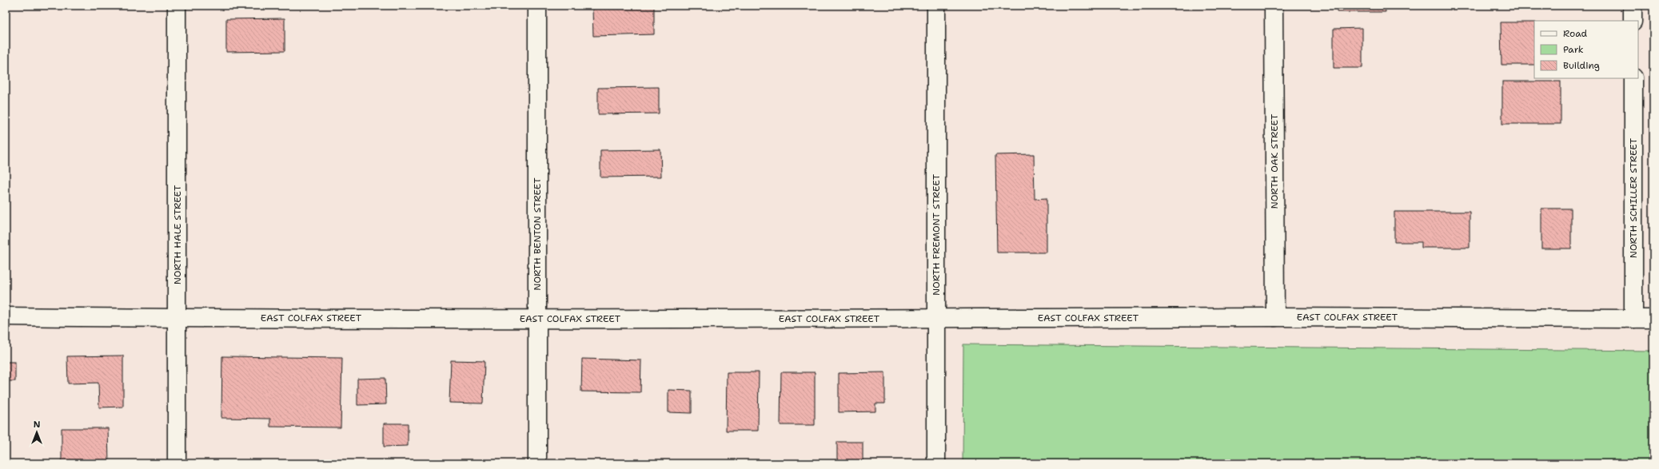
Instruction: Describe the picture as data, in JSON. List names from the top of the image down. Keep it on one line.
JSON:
{"streets":{"street":["NORTH OAK STREET","NORTH SCHILLER STREET","NORTH BENTON STREET","NORTH HALE STREET","NORTH FREMONT STREET","EAST COLFAX STREET"]},"crossings":[["NORTH OAK STREET","EAST COLFAX STREET"],["NORTH SCHILLER STREET","EAST COLFAX STREET"],["NORTH BENTON STREET","EAST COLFAX STREET"],["NORTH HALE STREET","EAST COLFAX STREET"],["NORTH FREMONT STREET","EAST COLFAX STREET"]],"legend":["Road","Park","Building"],"north":"top"}
